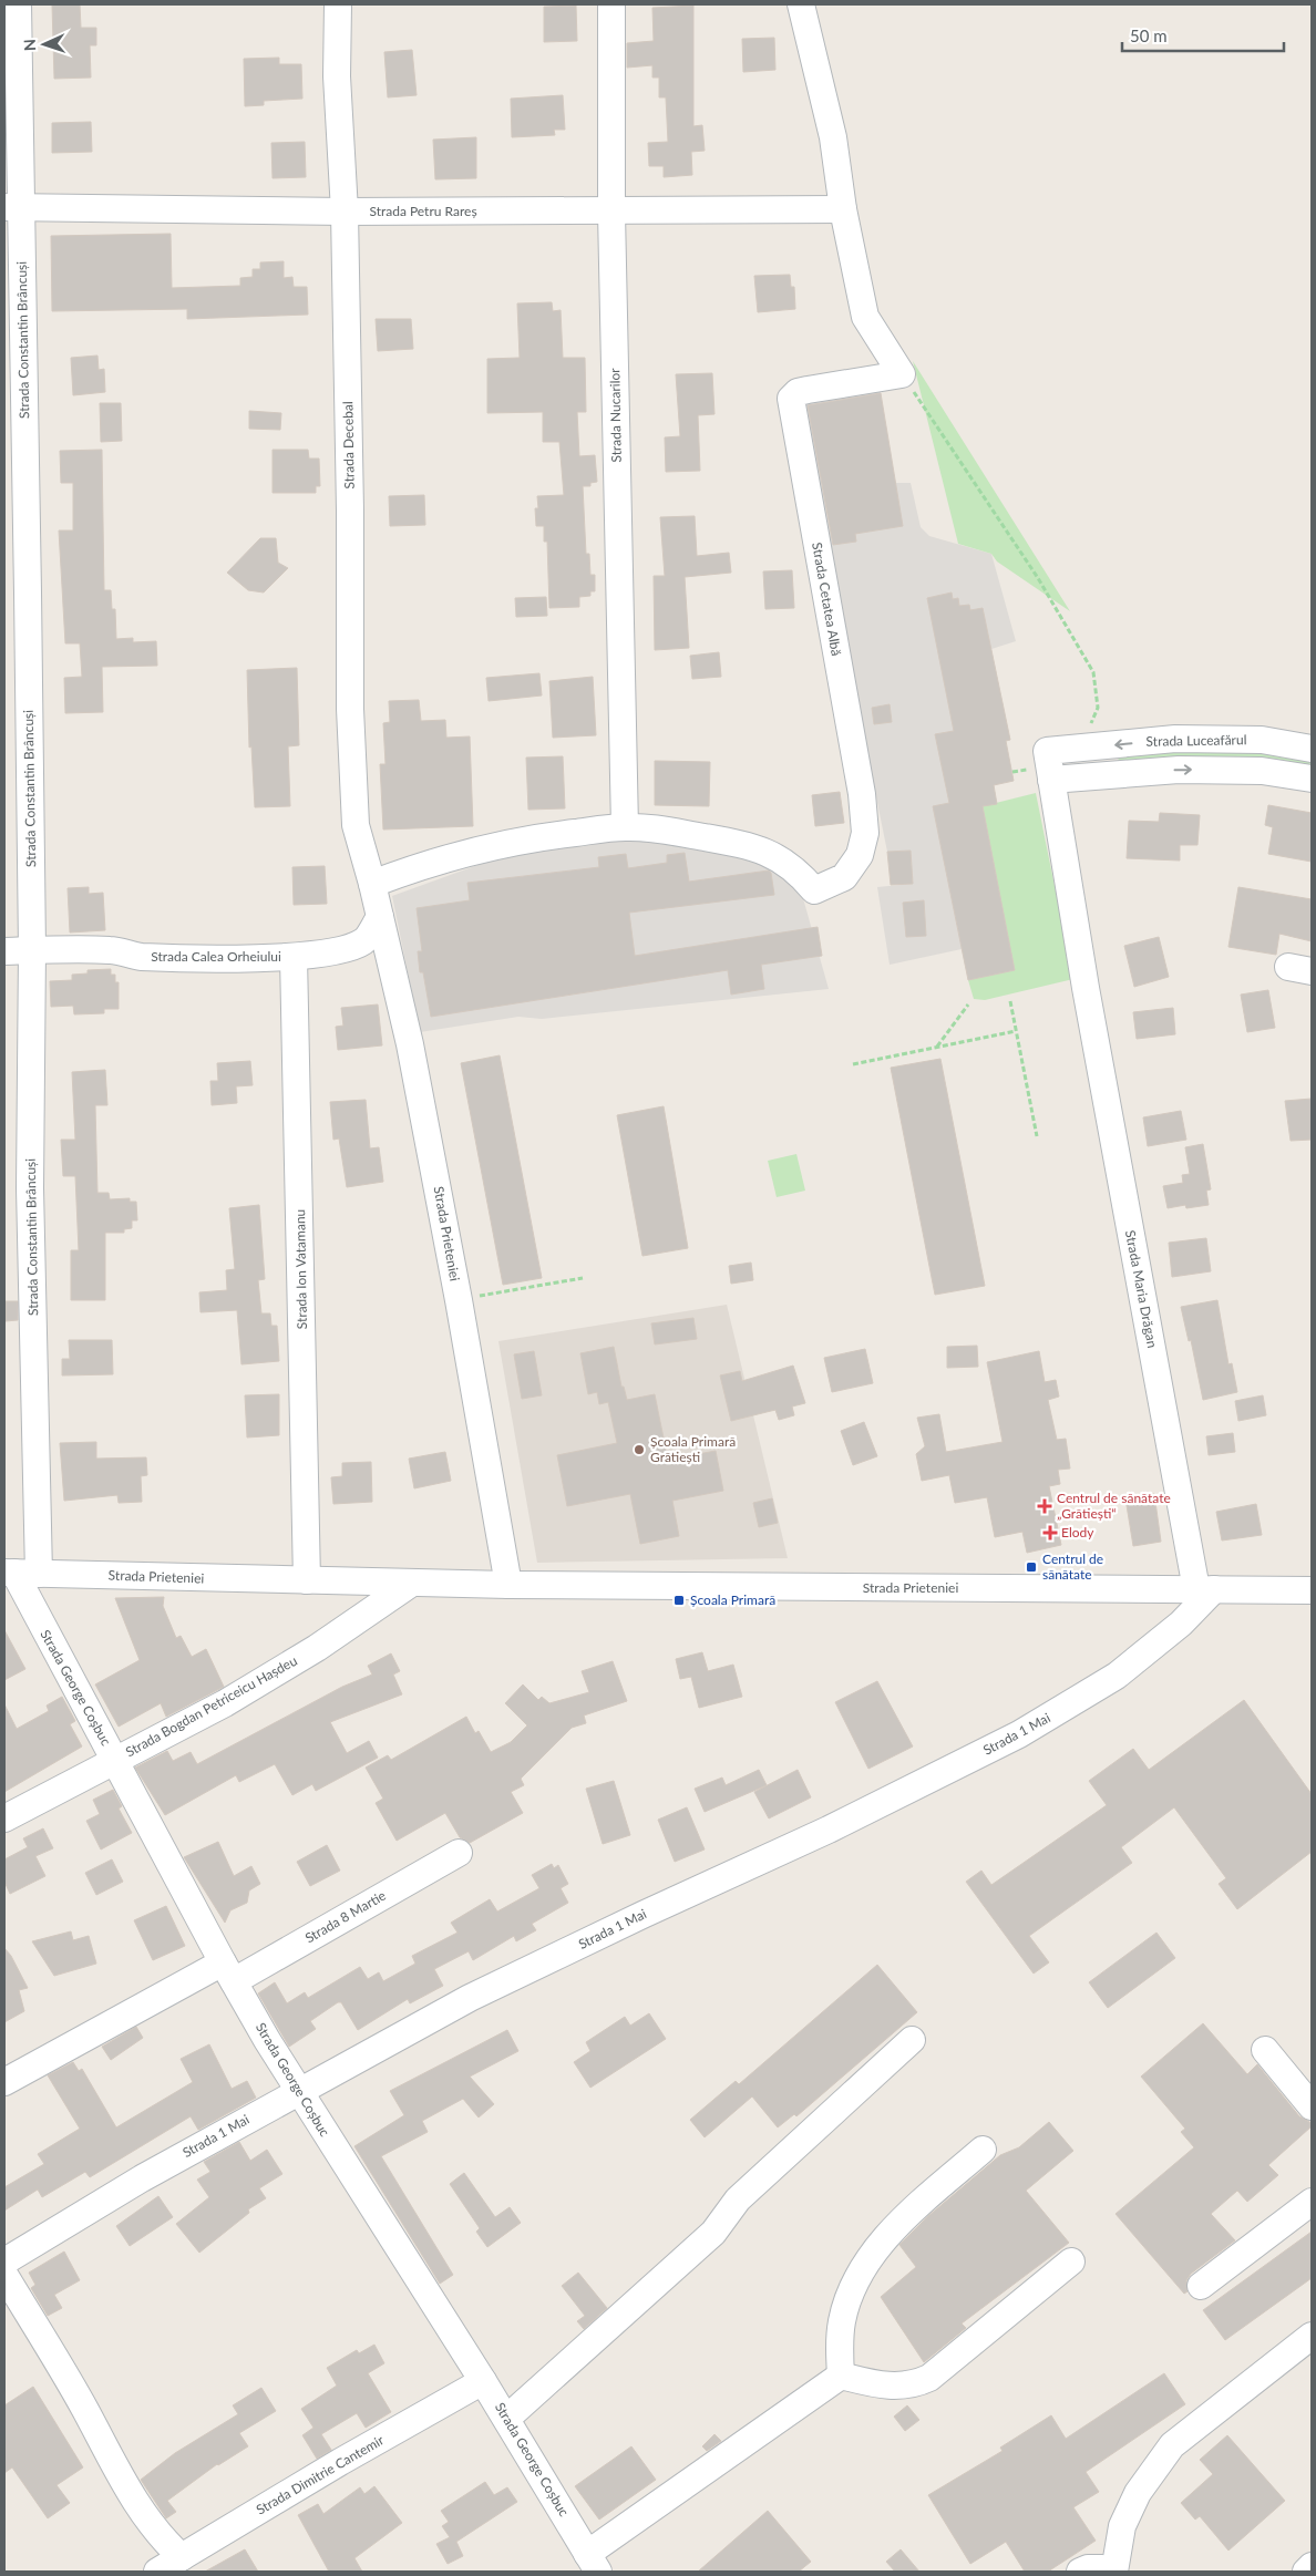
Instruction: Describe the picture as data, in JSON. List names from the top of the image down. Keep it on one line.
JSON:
{"streets":{"street":["Strada Petru Rareș","Strada Constantin Brâncuși","Strada Nucarilor","Strada Decebal","Strada Cetatea Albă","Strada Luceafărul","Strada Calea Orheiului","Strada Prieteniei","Strada Ion Vatamanu","Strada Maria Drăgan","Strada George Coșbuc","Strada Bogdan Petriceicu Hașdeu","Strada 1 Mai","Strada 8 Martie","Strada Dimitrie Cantemir"]},"crossings":[["Strada Petru Rareș","Strada Constantin Brâncuși"],["Strada Petru Rareș","Strada Nucarilor"],["Strada Petru Rareș","Strada Decebal"],["Strada Constantin Brâncuși","Strada Calea Orheiului"],["Strada Constantin Brâncuși","Strada Prieteniei"],["Strada Constantin Brâncuși","Strada George Coșbuc"],["Strada Nucarilor","Strada Cetatea Albă"],["Strada Decebal","Strada Prieteniei"],["Strada Luceafărul","Strada Maria Drăgan"],["Strada Calea Orheiului","Strada Prieteniei"],["Strada Calea Orheiului","Strada Ion Vatamanu"],["Strada Prieteniei","Strada Ion Vatamanu"],["Strada Prieteniei","Strada Maria Drăgan"],["Strada Prieteniei","Strada George Coșbuc"],["Strada Prieteniei","Strada Bogdan Petriceicu Hașdeu"],["Strada Prieteniei","Strada 1 Mai"],["Strada Maria Drăgan","Strada 1 Mai"],["Strada George Coșbuc","Strada Bogdan Petriceicu Hașdeu"],["Strada George Coșbuc","Strada 1 Mai"],["Strada George Coșbuc","Strada 8 Martie"],["Strada George Coșbuc","Strada Dimitrie Cantemir"]],"places":{"other":["Școala Primară Grătiești"],"health":["Centrul de sănătate „Grătiești“","Elody"],"transit":["Centrul de sănătate","Școala Primară"]},"scale_bar":"50 m","north":"left"}
